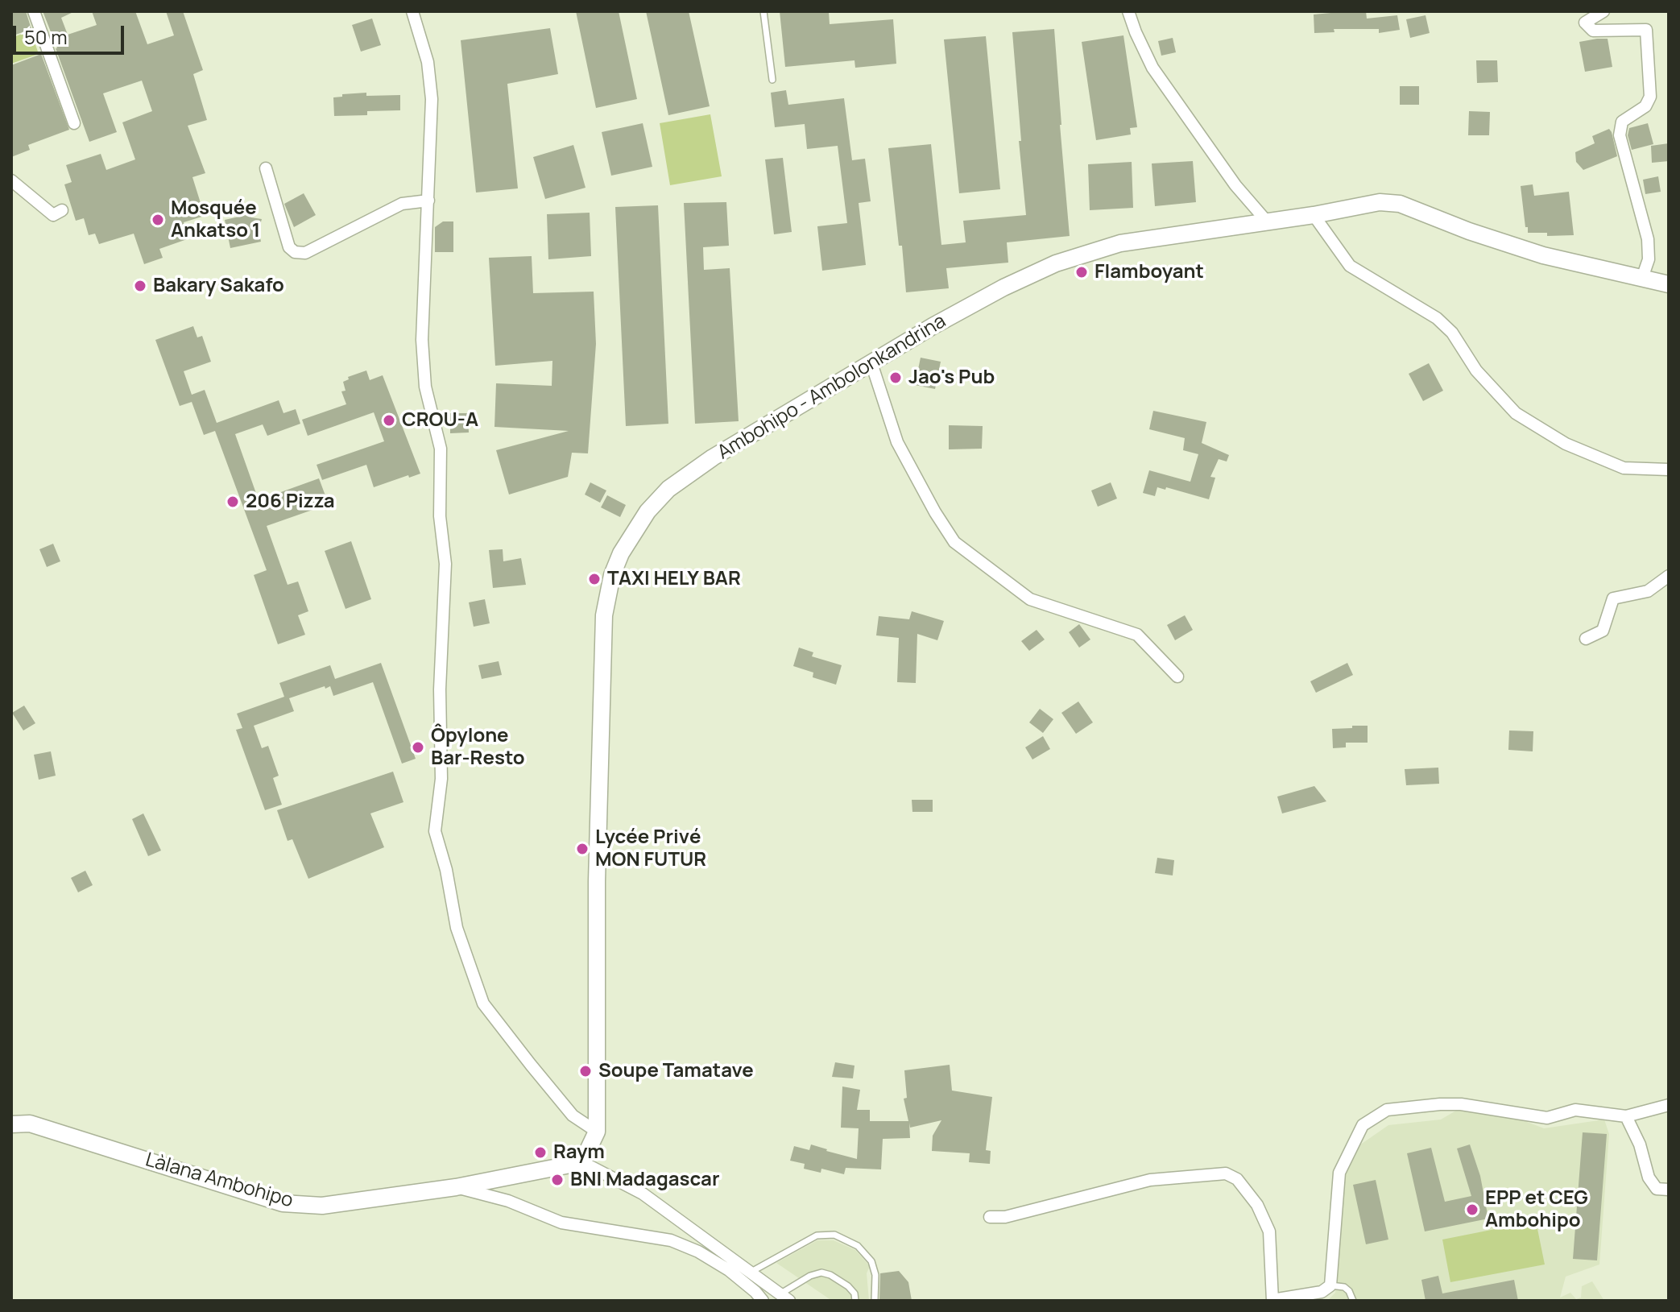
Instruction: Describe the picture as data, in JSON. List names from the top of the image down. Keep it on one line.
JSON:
{"streets":{"street":["Ambohipo - Ambolonkandrina","Làlana Ambohipo"]},"crossings":[["Ambohipo - Ambolonkandrina","Làlana Ambohipo"]],"places":["Mosquée Ankatso 1","Flamboyant","Bakary Sakafo","Jao's Pub","CROU-A","206 Pizza","TAXI HELY BAR","Ôpylone Bar-Resto","Lycée Privé MON FUTUR","Soupe Tamatave","Raym","BNI Madagascar","EPP et CEG Ambohipo"],"scale_bar":"50 m"}
